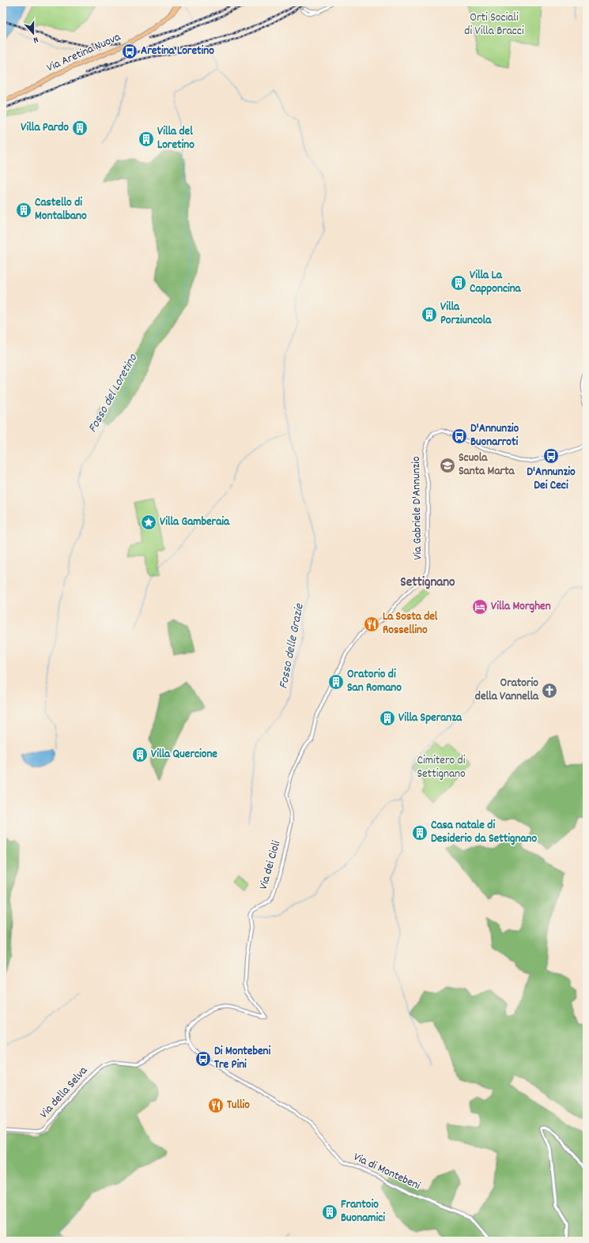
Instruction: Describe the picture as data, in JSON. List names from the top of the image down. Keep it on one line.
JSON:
{"streets":{"main road":["Via Aretina Nuova"],"street":["Via Gabriele D'Annunzio","Via dei Cioli","Via della Selva","Via di Montebeni"]},"crossings":[["Via Gabriele D'Annunzio","Via dei Cioli"],["Via dei Cioli","Via della Selva"],["Via dei Cioli","Via di Montebeni"],["Via della Selva","Via di Montebeni"]],"districts":["Settignano"],"water":["Fosso del Loretino","Fosso delle Grazie"],"parks":["Orti Sociali di Villa Bracci","Cimitero di Settignano"],"places":{"bus stop":["Aretina Loretino","D'Annunzio Buonarroti","D'Annunzio Dei Ceci","Di Montebeni Tre Pini"],"building":["Villa Pardo","Villa del Loretino","Castello di Montalbano","Villa La Capponcina","Villa Porziuncola","Oratorio di San Romano","Villa Speranza","Villa Quercione","Casa natale di Desiderio da Settignano","Frantoio Buonamici"],"school or university":["Scuola Santa Marta"],"place":["Villa Gamberaia"],"hotel":["Villa Morghen"],"restaurant":["La Sosta del Rossellino","Tullio"],"church":["Oratorio della Vannella"]},"north":"bottom"}
